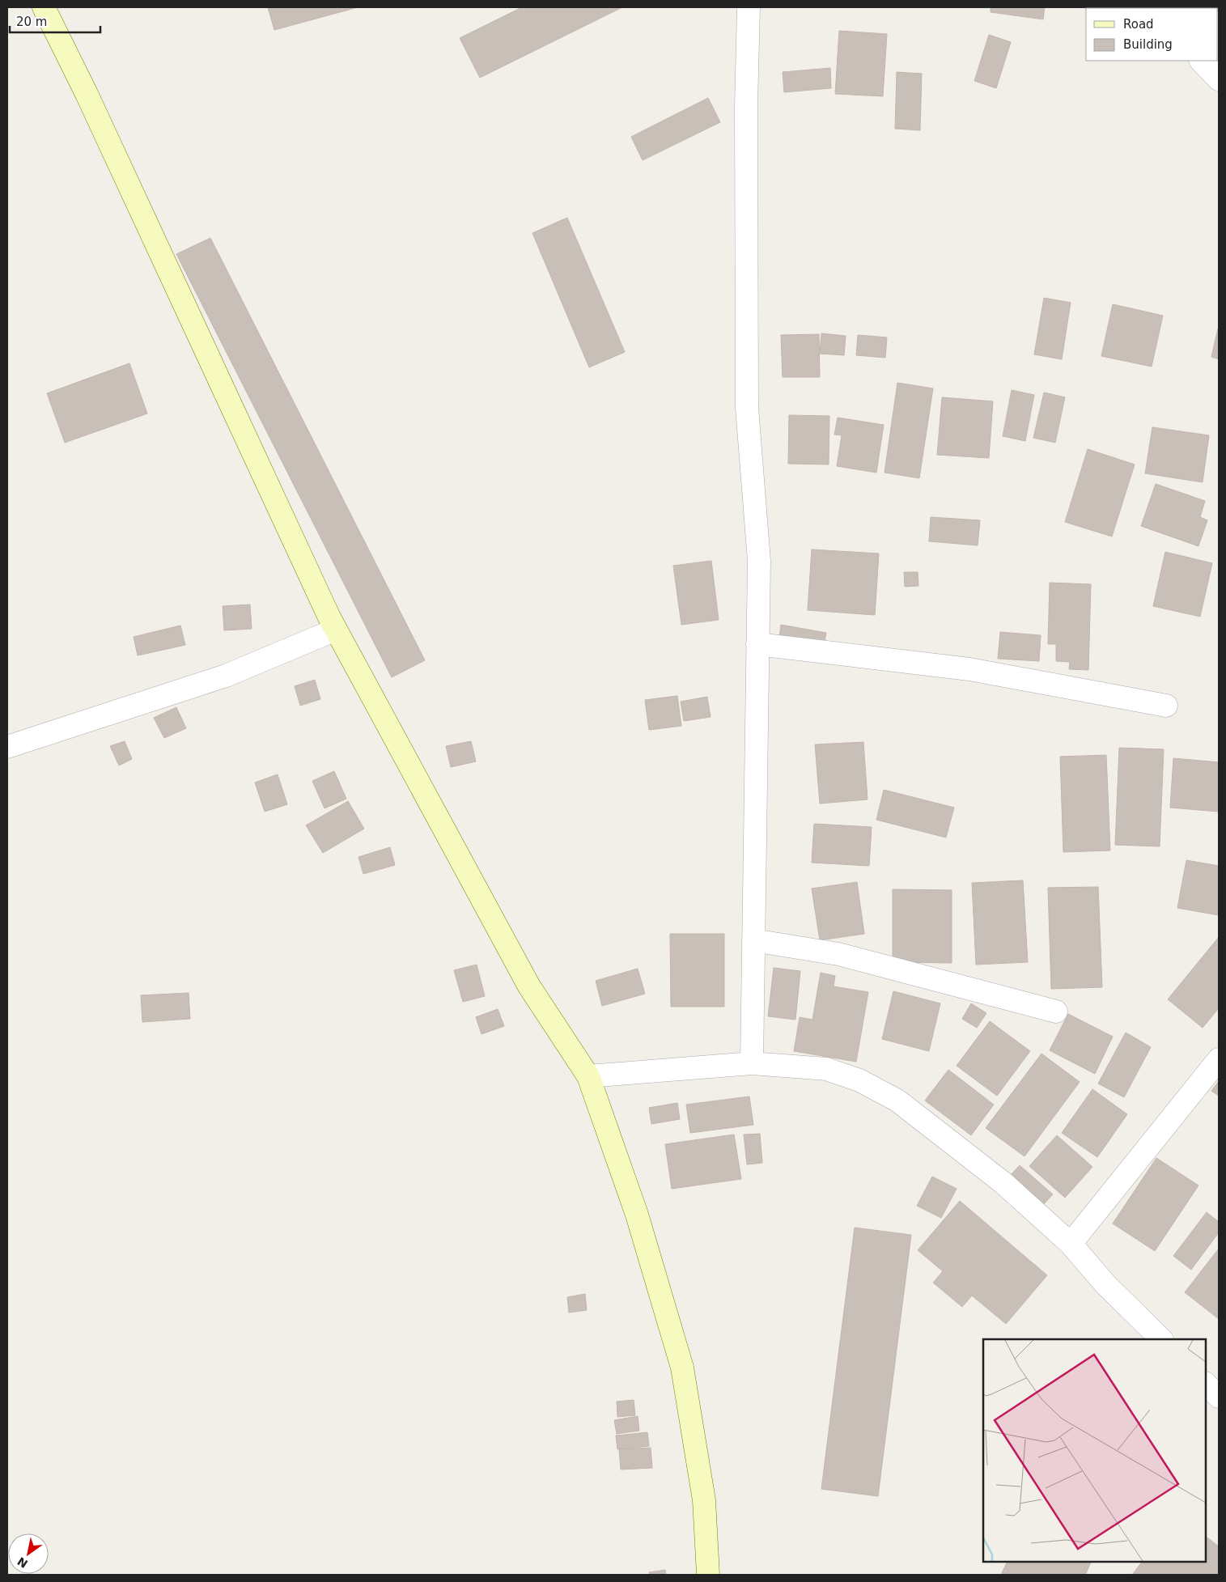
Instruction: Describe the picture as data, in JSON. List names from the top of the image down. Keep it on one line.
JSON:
{"legend":["Road","Building"],"scale_bar":"20 m","north":"bottom left"}
